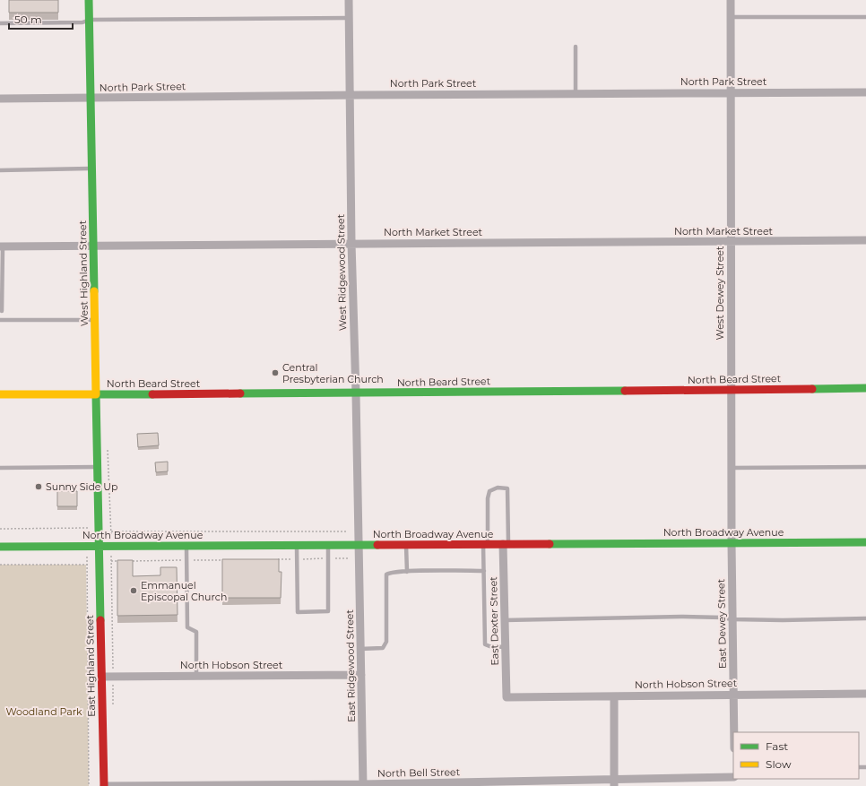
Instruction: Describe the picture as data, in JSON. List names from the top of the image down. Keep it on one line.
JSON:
{"streets":{"street":["North Park Street","North Market Street","West Ridgewood Street","West Highland Street","West Dewey Street","North Beard Street","North Broadway Avenue","East Dexter Street","East Dewey Street","North Hobson Street","East Highland Street","East Ridgewood Street","North Bell Street"]},"crossings":[["North Park Street","West Ridgewood Street"],["North Park Street","West Highland Street"],["North Park Street","West Dewey Street"],["North Market Street","West Ridgewood Street"],["North Market Street","West Highland Street"],["North Market Street","West Dewey Street"],["West Ridgewood Street","North Beard Street"],["West Ridgewood Street","North Broadway Avenue"],["West Ridgewood Street","East Ridgewood Street"],["West Highland Street","North Beard Street"],["West Highland Street","North Broadway Avenue"],["West Highland Street","East Highland Street"],["West Dewey Street","North Beard Street"],["West Dewey Street","North Broadway Avenue"],["West Dewey Street","East Dewey Street"],["North Broadway Avenue","East Dexter Street"],["North Broadway Avenue","East Dewey Street"],["North Broadway Avenue","East Highland Street"],["North Broadway Avenue","East Ridgewood Street"],["East Dexter Street","North Hobson Street"],["East Dewey Street","North Hobson Street"],["North Hobson Street","East Highland Street"],["North Hobson Street","East Ridgewood Street"],["East Highland Street","North Bell Street"],["East Ridgewood Street","North Bell Street"]],"parks":["Woodland Park"],"places":["Central Presbyterian Church","Sunny Side Up","Emmanuel Episcopal Church"],"legend":["Fast","Slow"],"scale_bar":"50 m"}
